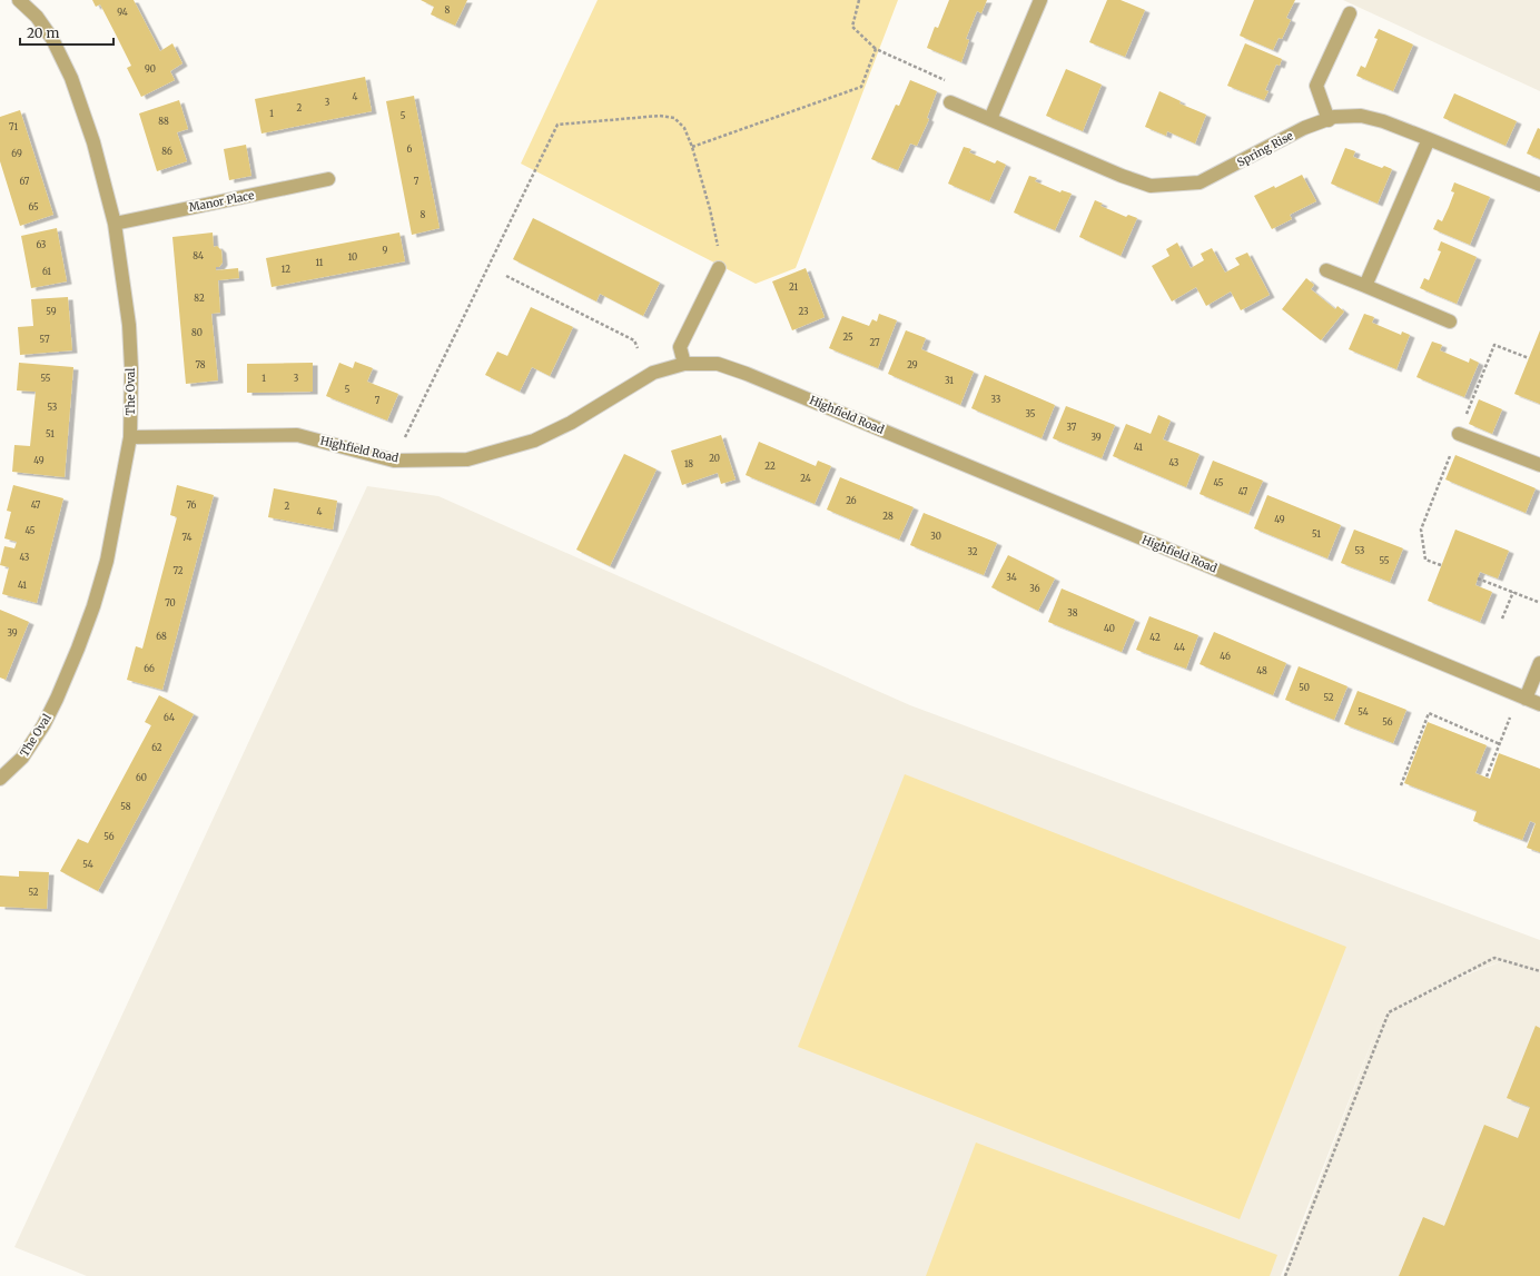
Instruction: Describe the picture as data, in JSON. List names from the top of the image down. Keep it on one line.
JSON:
{"streets":{"street":["Spring Rise","Manor Place","The Oval","Highfield Road"]},"crossings":[["Manor Place","The Oval"],["The Oval","Highfield Road"]],"house_numbers":["8","94","90","4","3","2","1","5","88","71","6","86","69","67","7","65","8","63","9","84","10","11","12","61","21","82","59","23","80","25","57","27","78","29","55","1","3","31","5","33","7","53","35","37","51","39","41","20","49","43","18","22","24","45","47","26","47","76","2","4","28","49","45","51","30","74","53","32","43","55","72","34","41","36","70","38","40","39","68","42","44","46","66","48","50","52","54","64","56","62","60","58","56","54","52"],"scale_bar":"20 m"}
